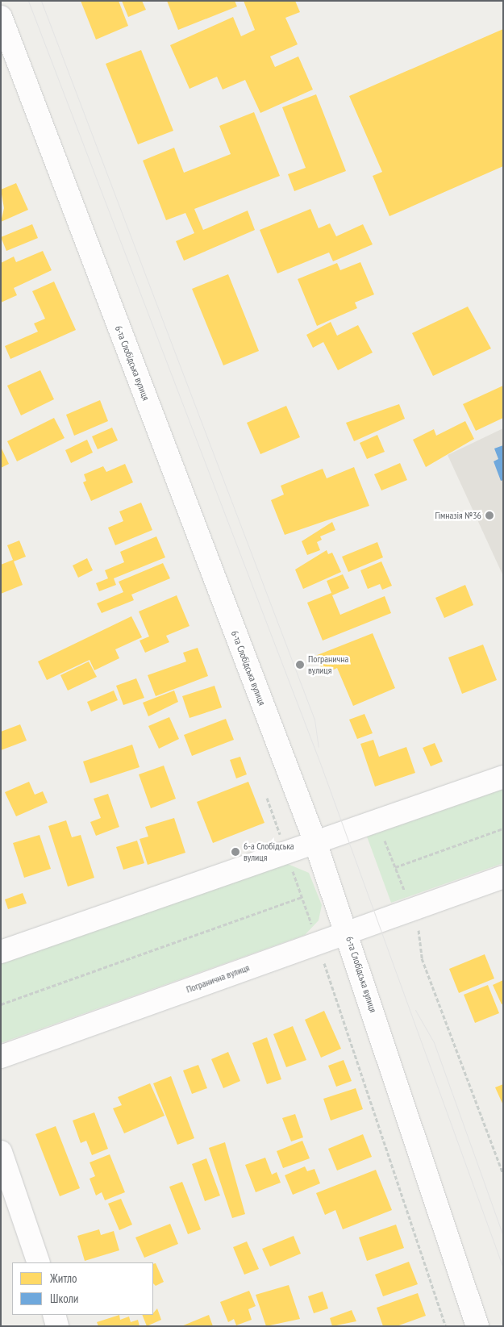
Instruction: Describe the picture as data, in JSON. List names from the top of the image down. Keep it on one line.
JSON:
{"streets":{"street":["6-та Слобідська вулиця","Погранична вулиця"]},"crossings":[["6-та Слобідська вулиця","Погранична вулиця"]],"places":["Гімназія №36","Погранична вулиця","6-а Слобідська вулиця"],"legend":["Житло","Школи"]}
